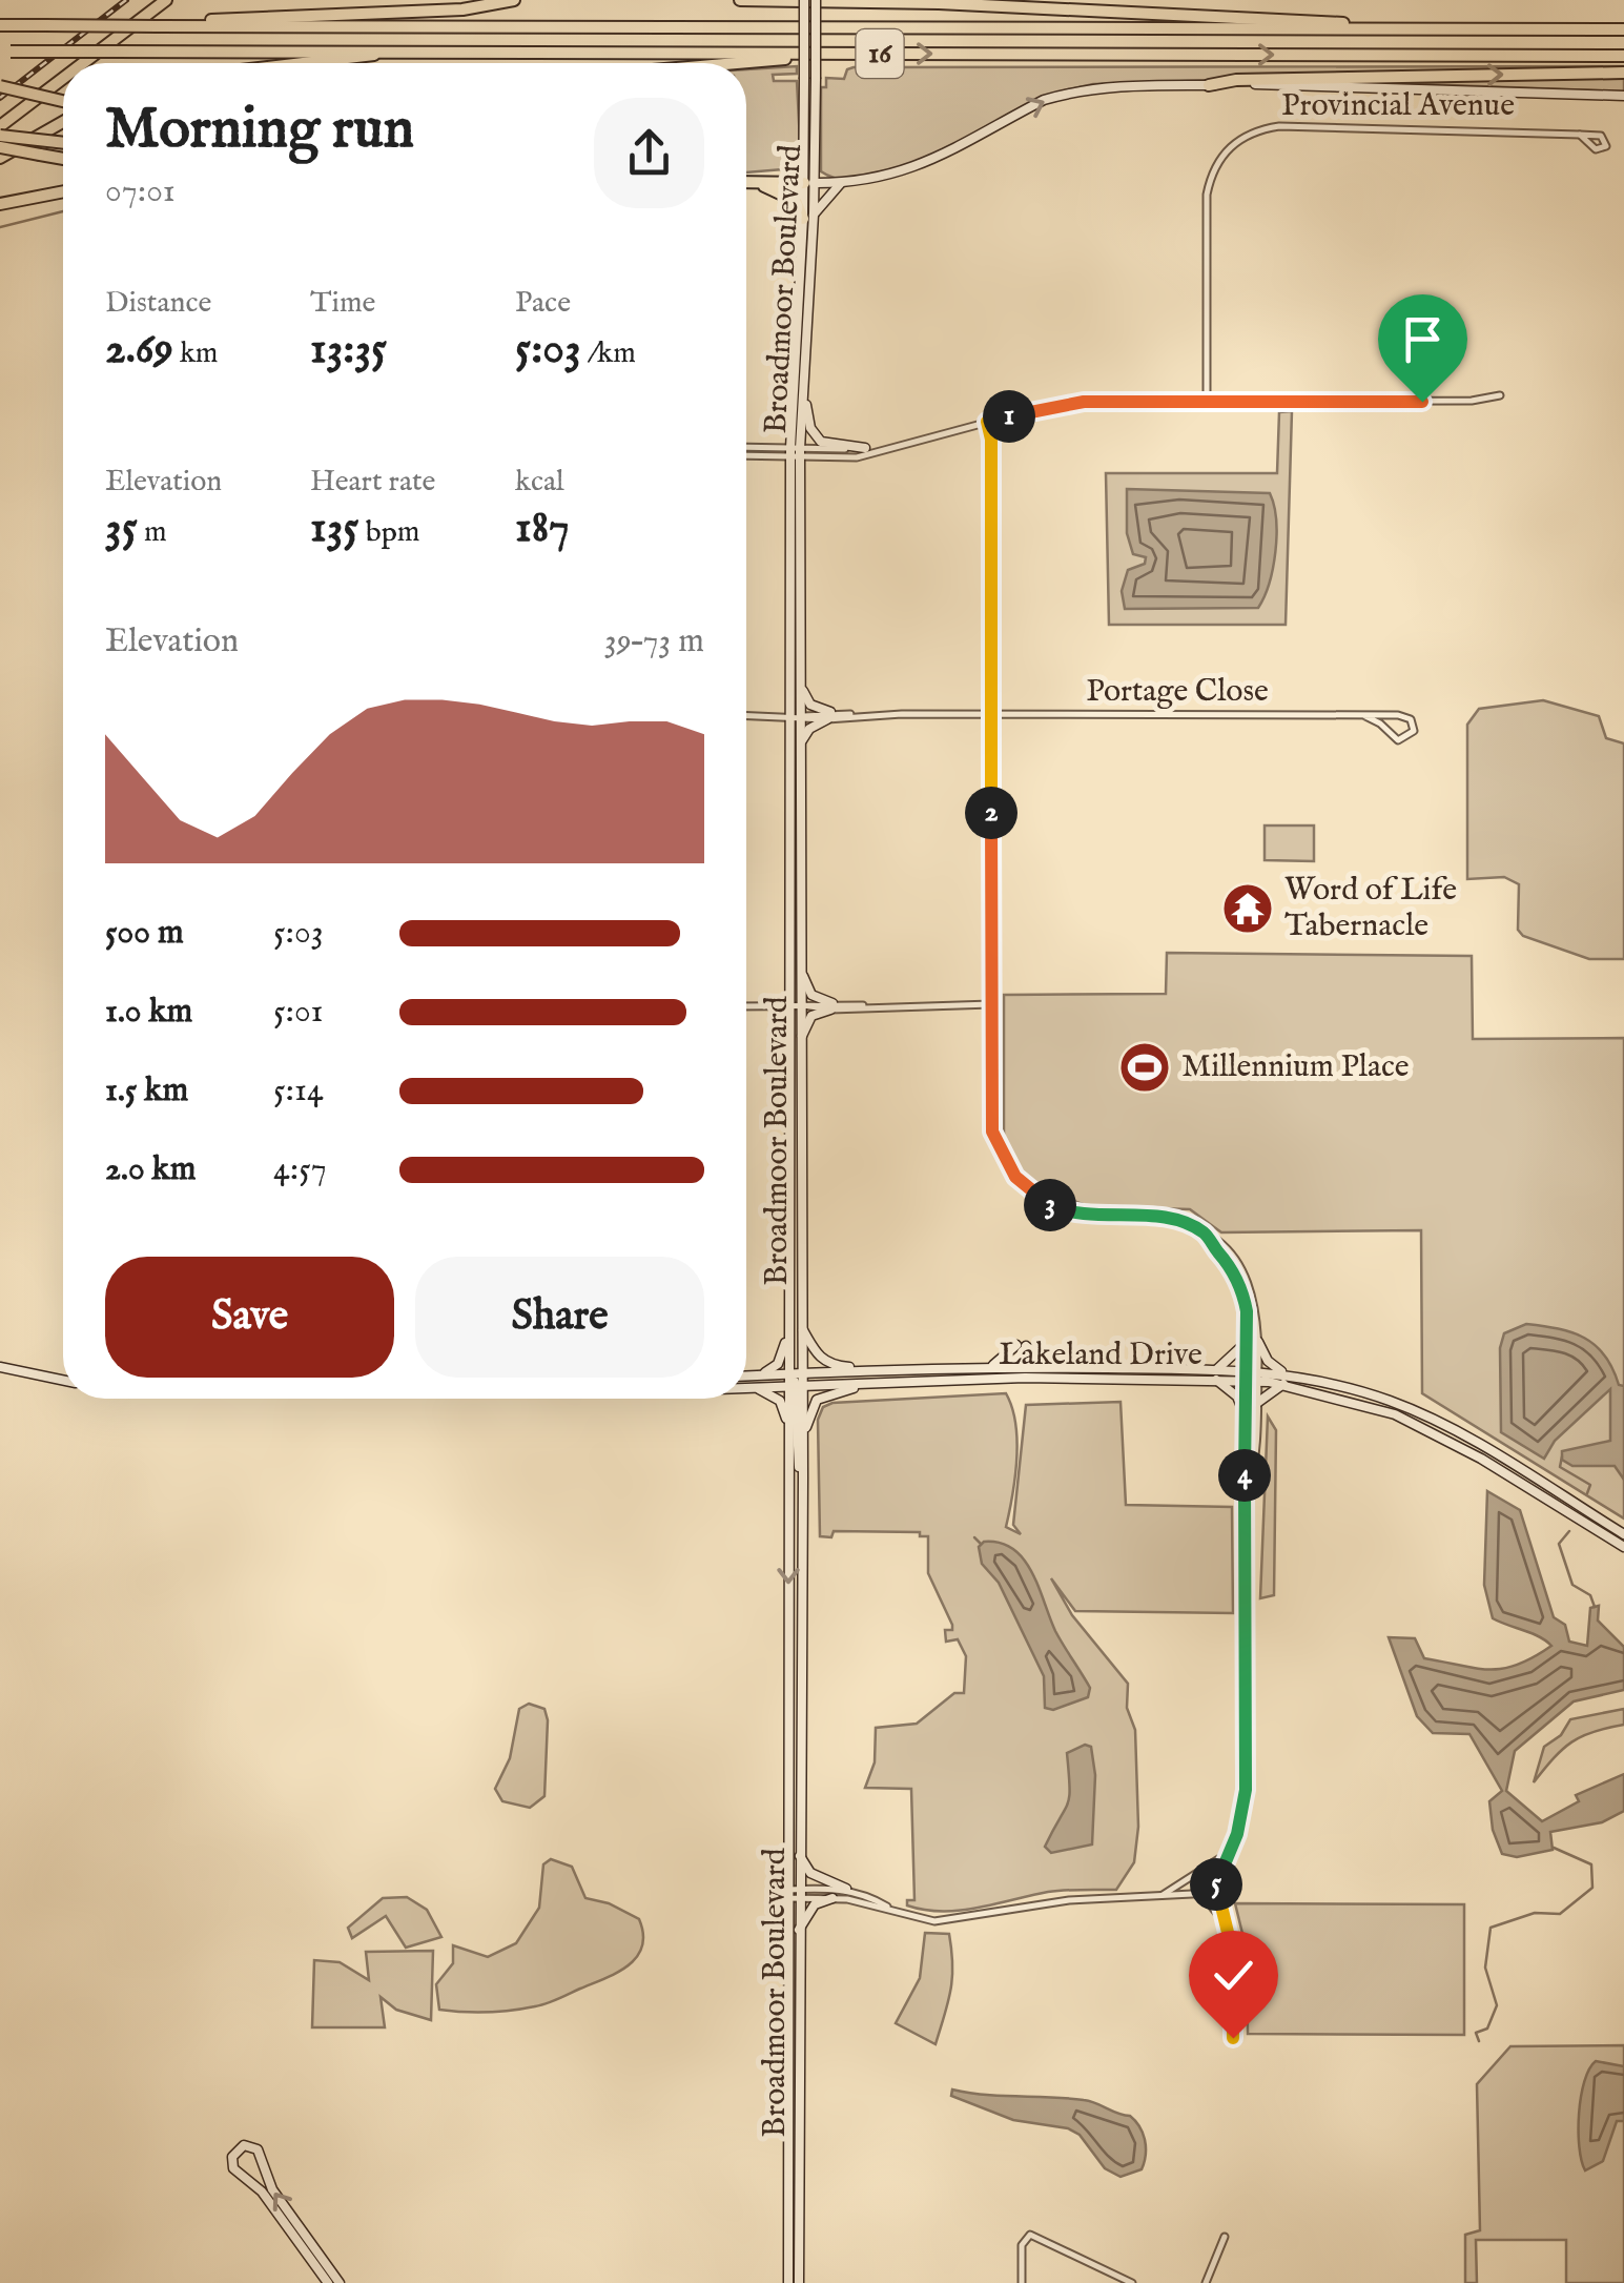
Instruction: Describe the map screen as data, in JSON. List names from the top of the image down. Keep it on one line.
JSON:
{"streets":{"highway":["16"],"main road":["Broadmoor Boulevard","Lakeland Drive"],"street":["Provincial Avenue","Portage Close"]},"crossings":[["Broadmoor Boulevard","Portage Close"],["Broadmoor Boulevard","Lakeland Drive"]],"places":{"temple":["Word of Life Tabernacle"],"sports":["Millennium Place"]},"page":{"heading":["Morning run","07:01"],"stats":[["Distance","2.69 km"],["Time","13:35"],["Pace","5:03 /km"],["Elevation","35 m"],["Heart rate","135 bpm"],["kcal","187"]],"pins":["1","2","3","4","5"],"chart":["Elevation","39–73 m"],"list":[{"name":"500 m","note":"5:03"},{"name":"1.0 km","note":"5:01"},{"name":"1.5 km","note":"5:14"},{"name":"2.0 km","note":"4:57"}],"buttons":["Save","Share"]}}
